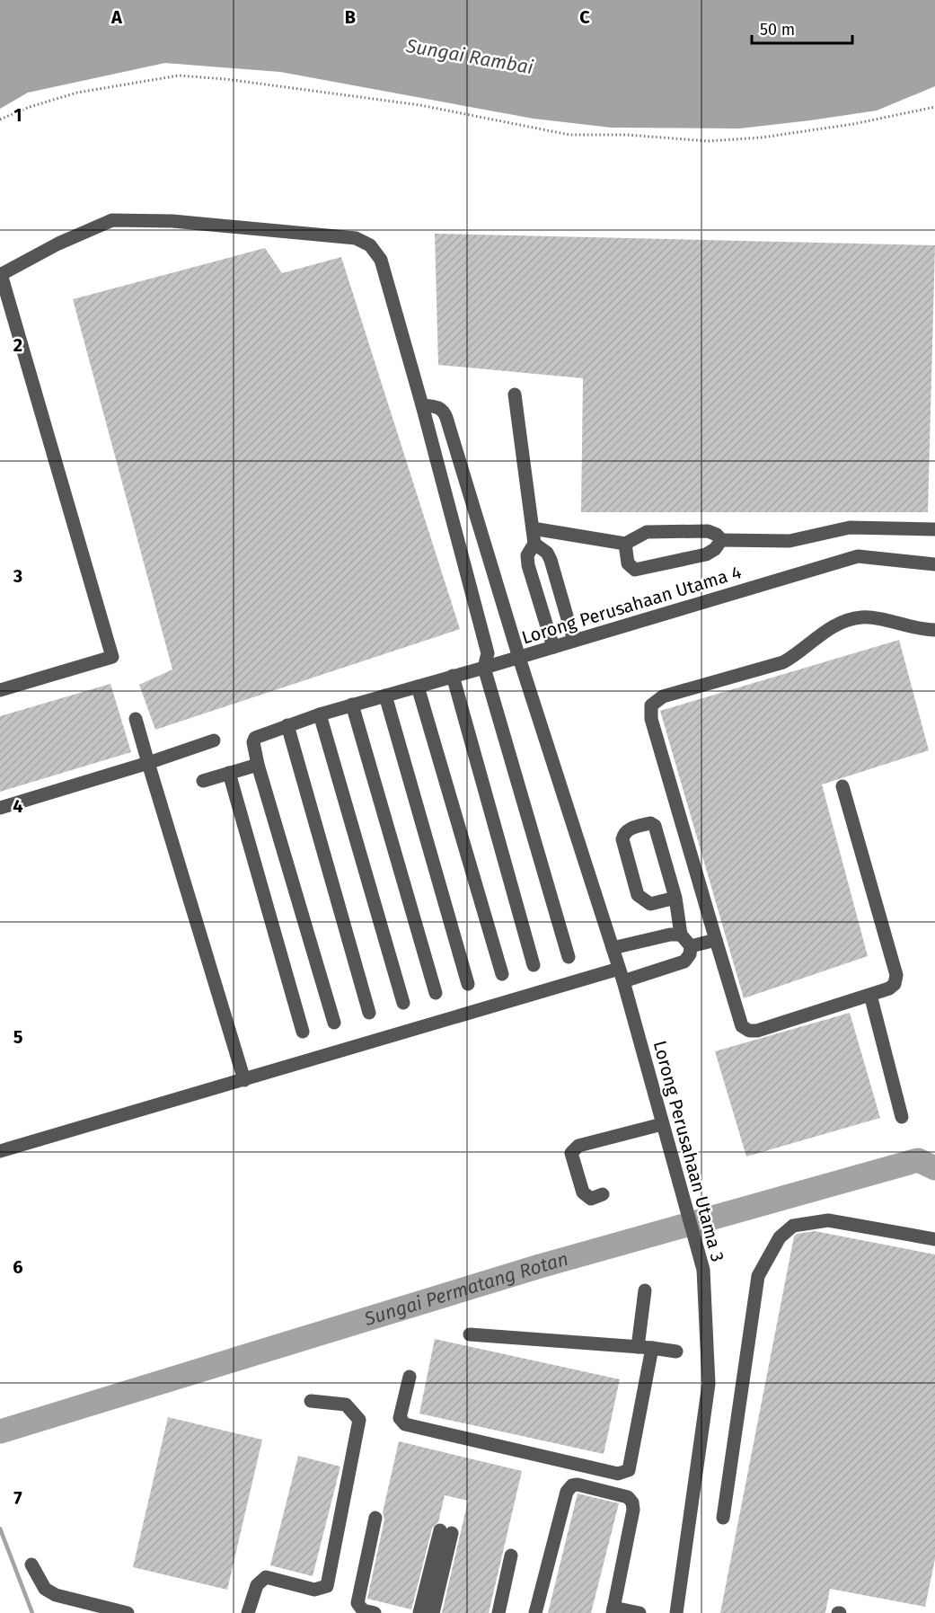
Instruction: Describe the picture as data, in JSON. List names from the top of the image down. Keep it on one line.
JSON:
{"streets":{"street":["Lorong Perusahaan Utama 4","Lorong Perusahaan Utama 3"]},"crossings":[["Lorong Perusahaan Utama 4","Lorong Perusahaan Utama 3"]],"water":["Sungai Rambai","Sungai Permatang Rotan"],"scale_bar":"50 m","grid":{"columns":["A","B","C"],"rows":["1","2","3","4","5","6","7"]}}
